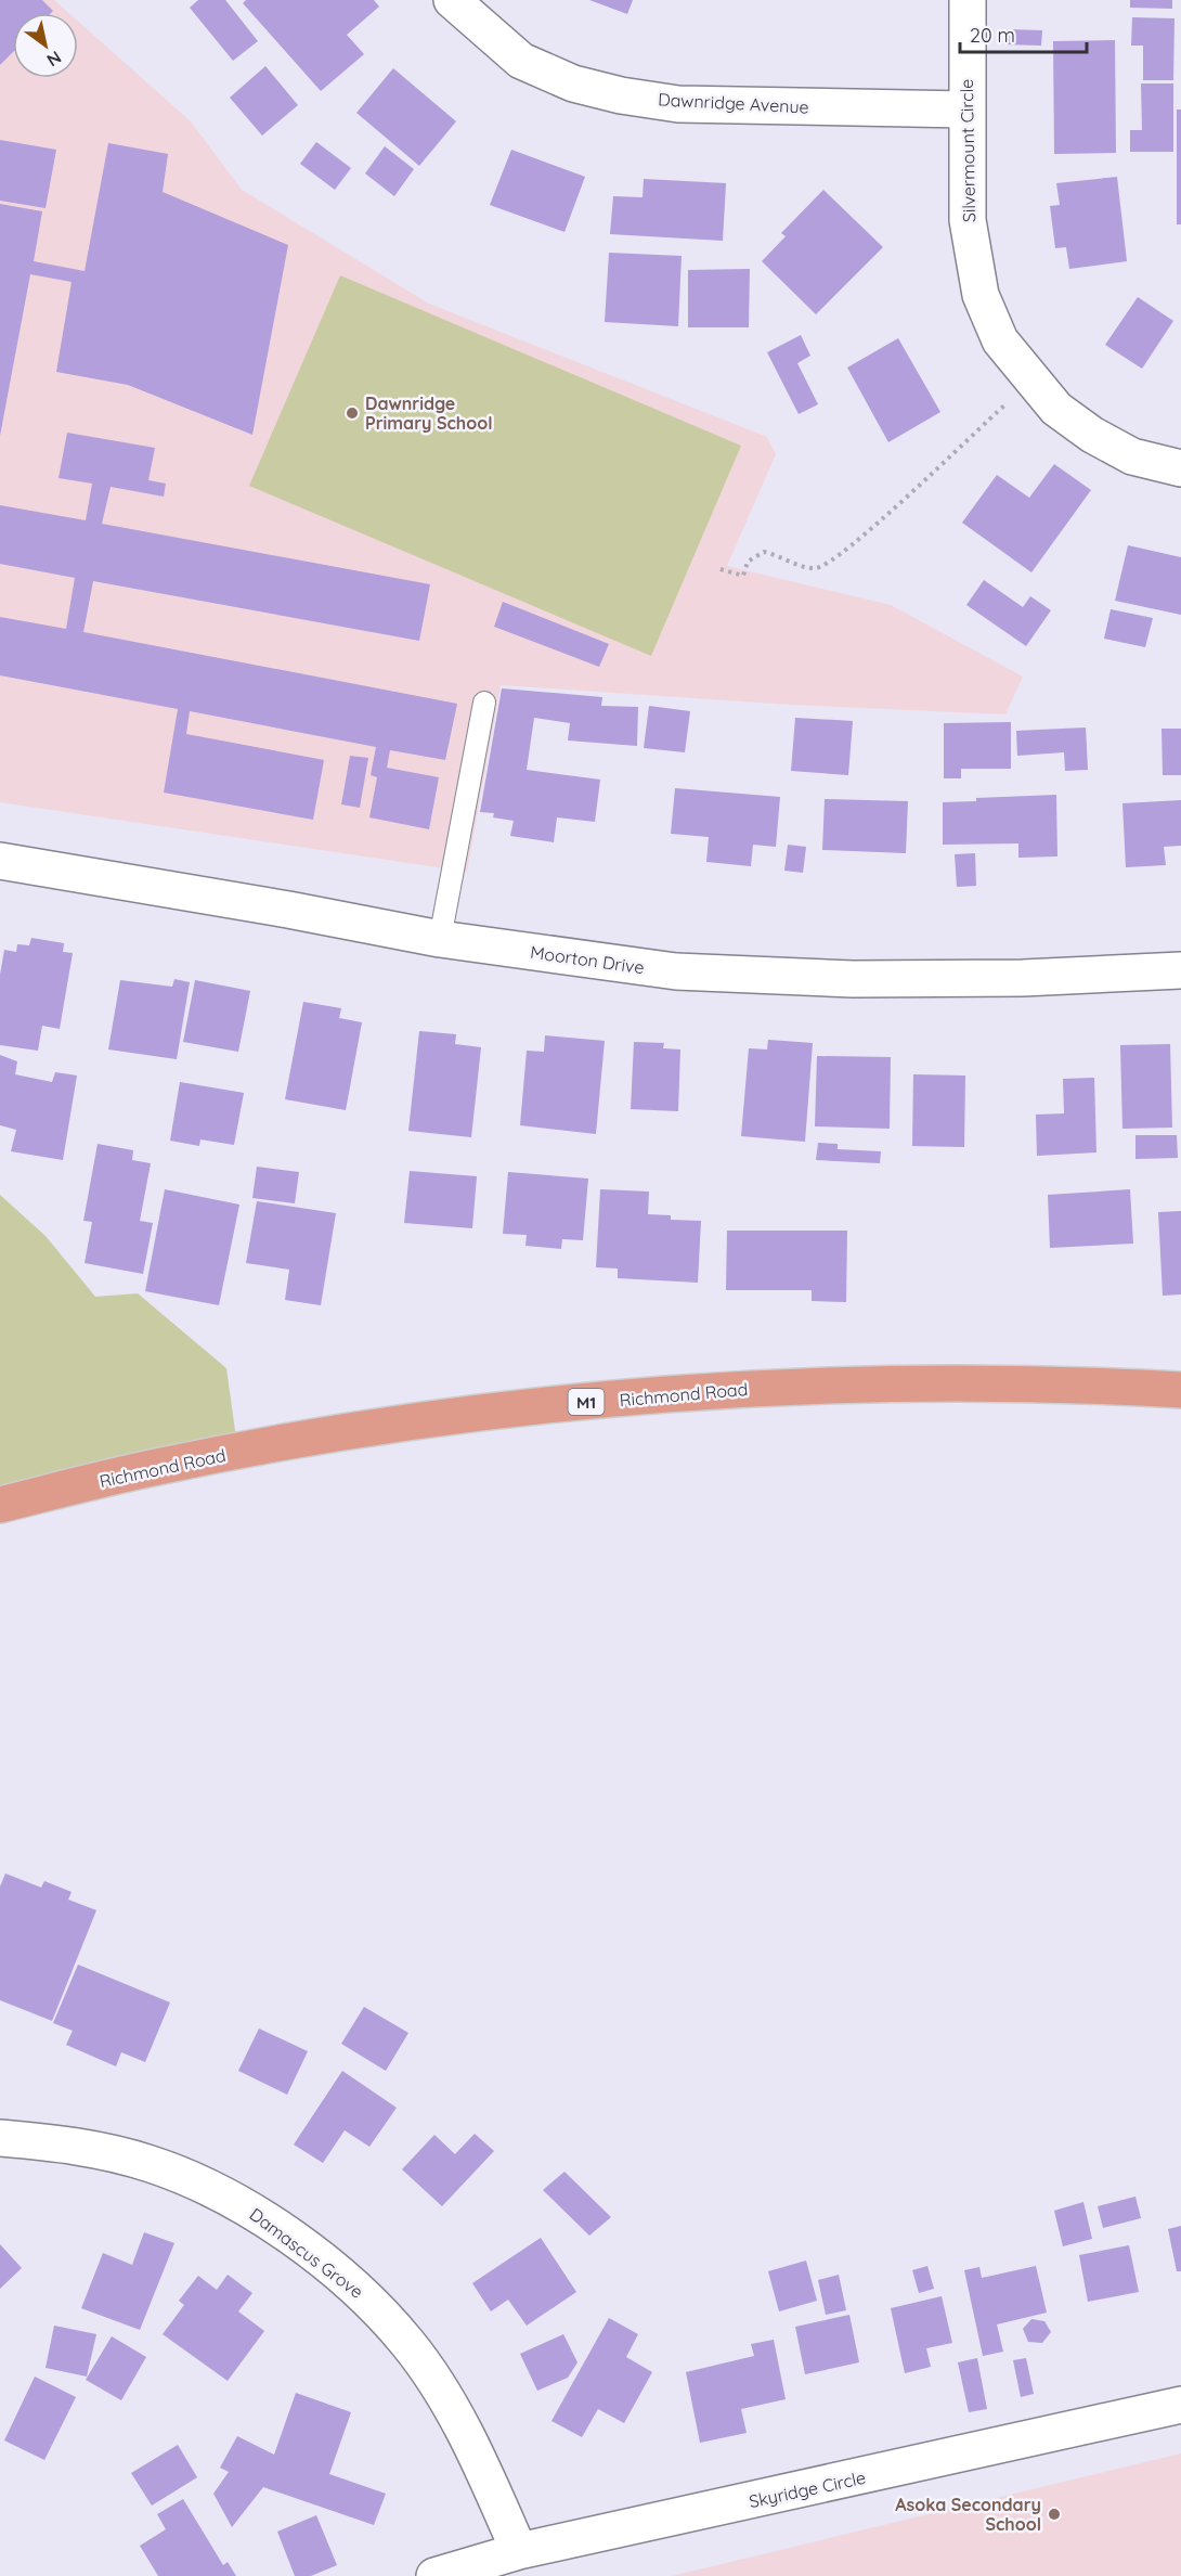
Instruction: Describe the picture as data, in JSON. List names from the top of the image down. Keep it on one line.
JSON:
{"streets":{"highway":["Richmond Road","M1"],"street":["Dawnridge Avenue","Silvermount Circle","Moorton Drive","Damascus Grove","Skyridge Circle"]},"crossings":[["Dawnridge Avenue","Silvermount Circle"],["Damascus Grove","Skyridge Circle"]],"places":["Dawnridge Primary School","Asoka Secondary School"],"scale_bar":"20 m","north":"bottom right"}
